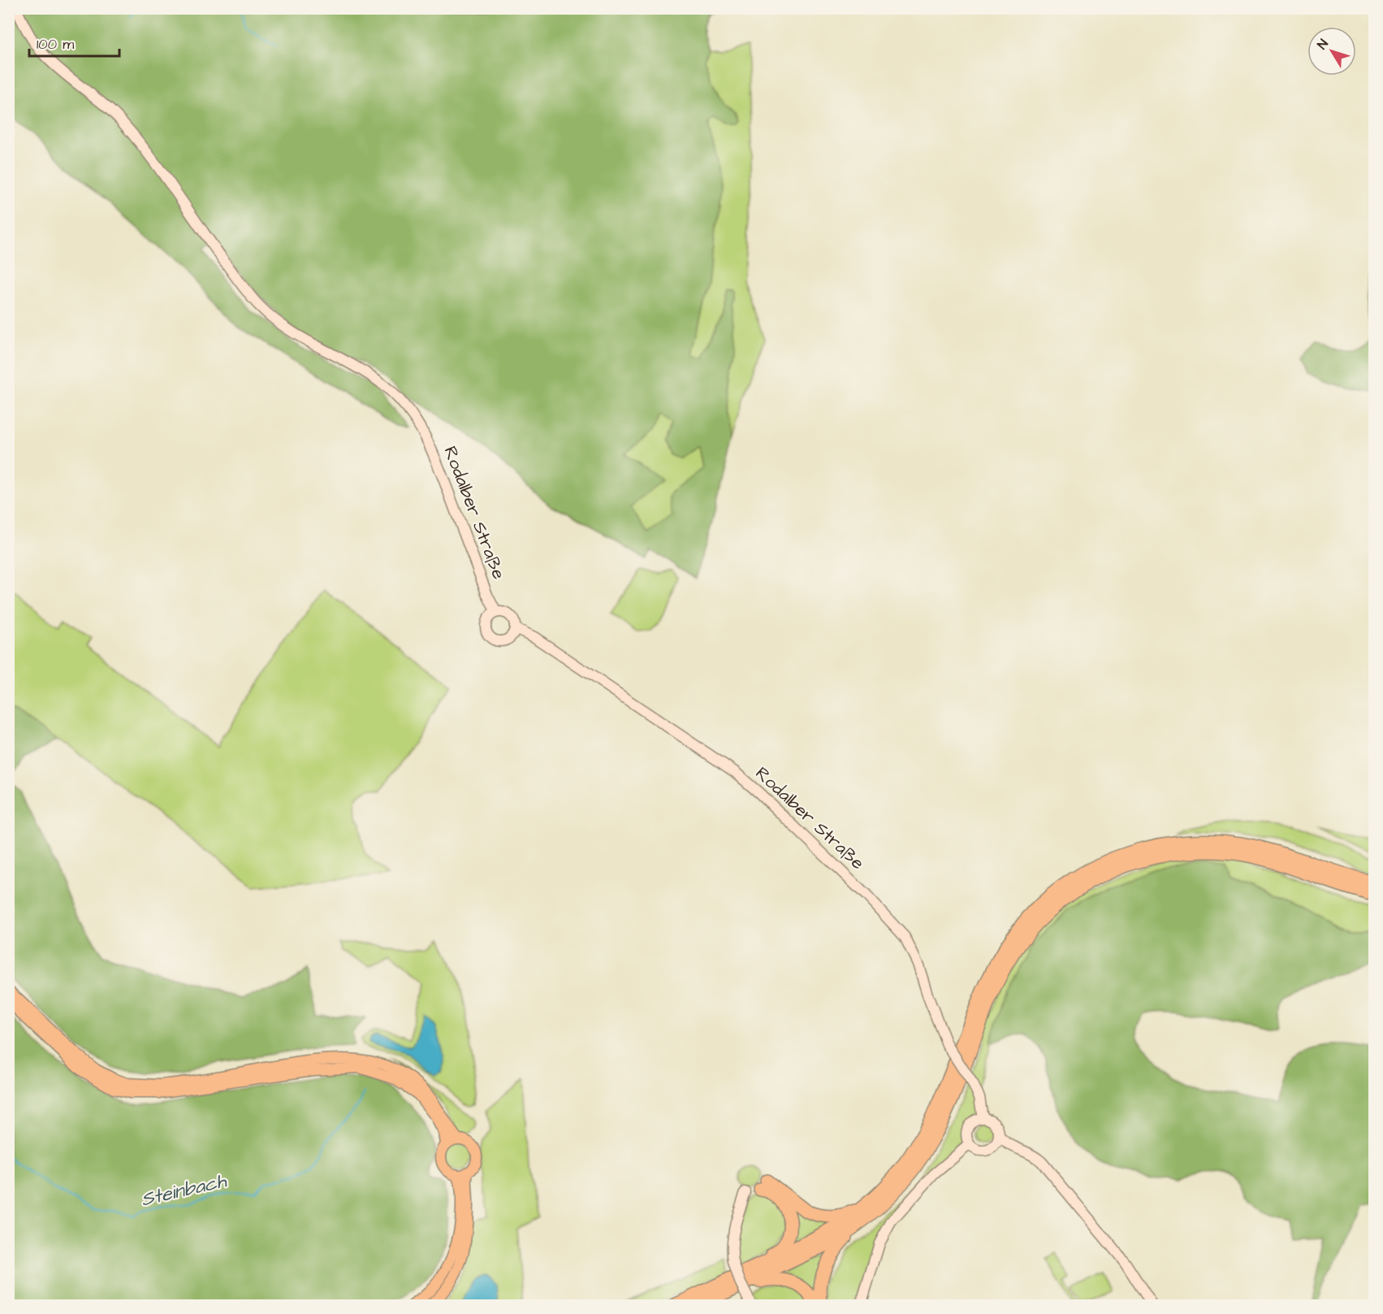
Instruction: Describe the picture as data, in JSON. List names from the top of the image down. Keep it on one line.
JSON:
{"streets":{"main road":["Rodalber Straße"]},"water":["Steinbach"],"scale_bar":"100 m","north":"top left"}
